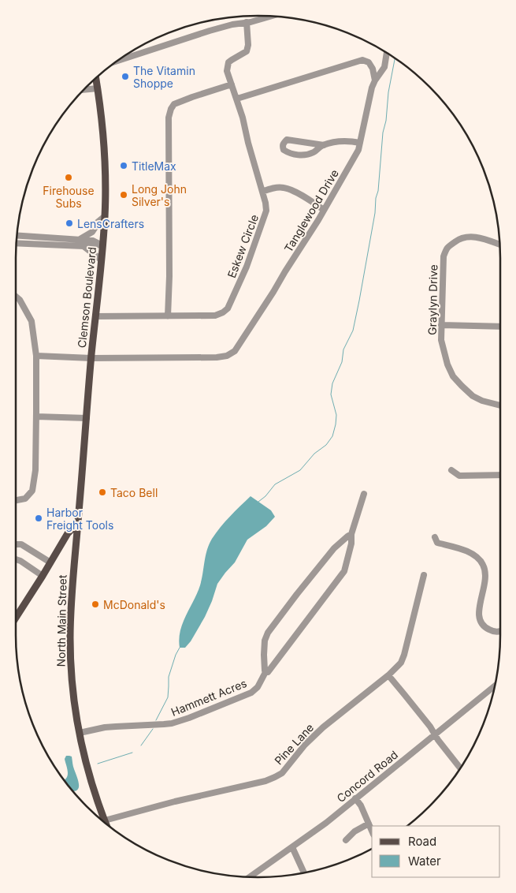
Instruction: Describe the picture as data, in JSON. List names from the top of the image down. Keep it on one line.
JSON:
{"streets":{"main road":["Clemson Boulevard","North Main Street"],"street":["Tanglewood Drive","Eskew Circle","Graylyn Drive","Hammett Acres","Pine Lane","Concord Road"]},"crossings":[["Tanglewood Drive","Clemson Boulevard"],["Eskew Circle","Clemson Boulevard"],["Clemson Boulevard","North Main Street"],["North Main Street","Hammett Acres"],["North Main Street","Pine Lane"]],"places":["The Vitamin Shoppe","TitleMax","Firehouse Subs","Long John Silver's","LensCrafters","Taco Bell","Harbor Freight Tools","McDonald's"],"legend":["Road","Water"]}
